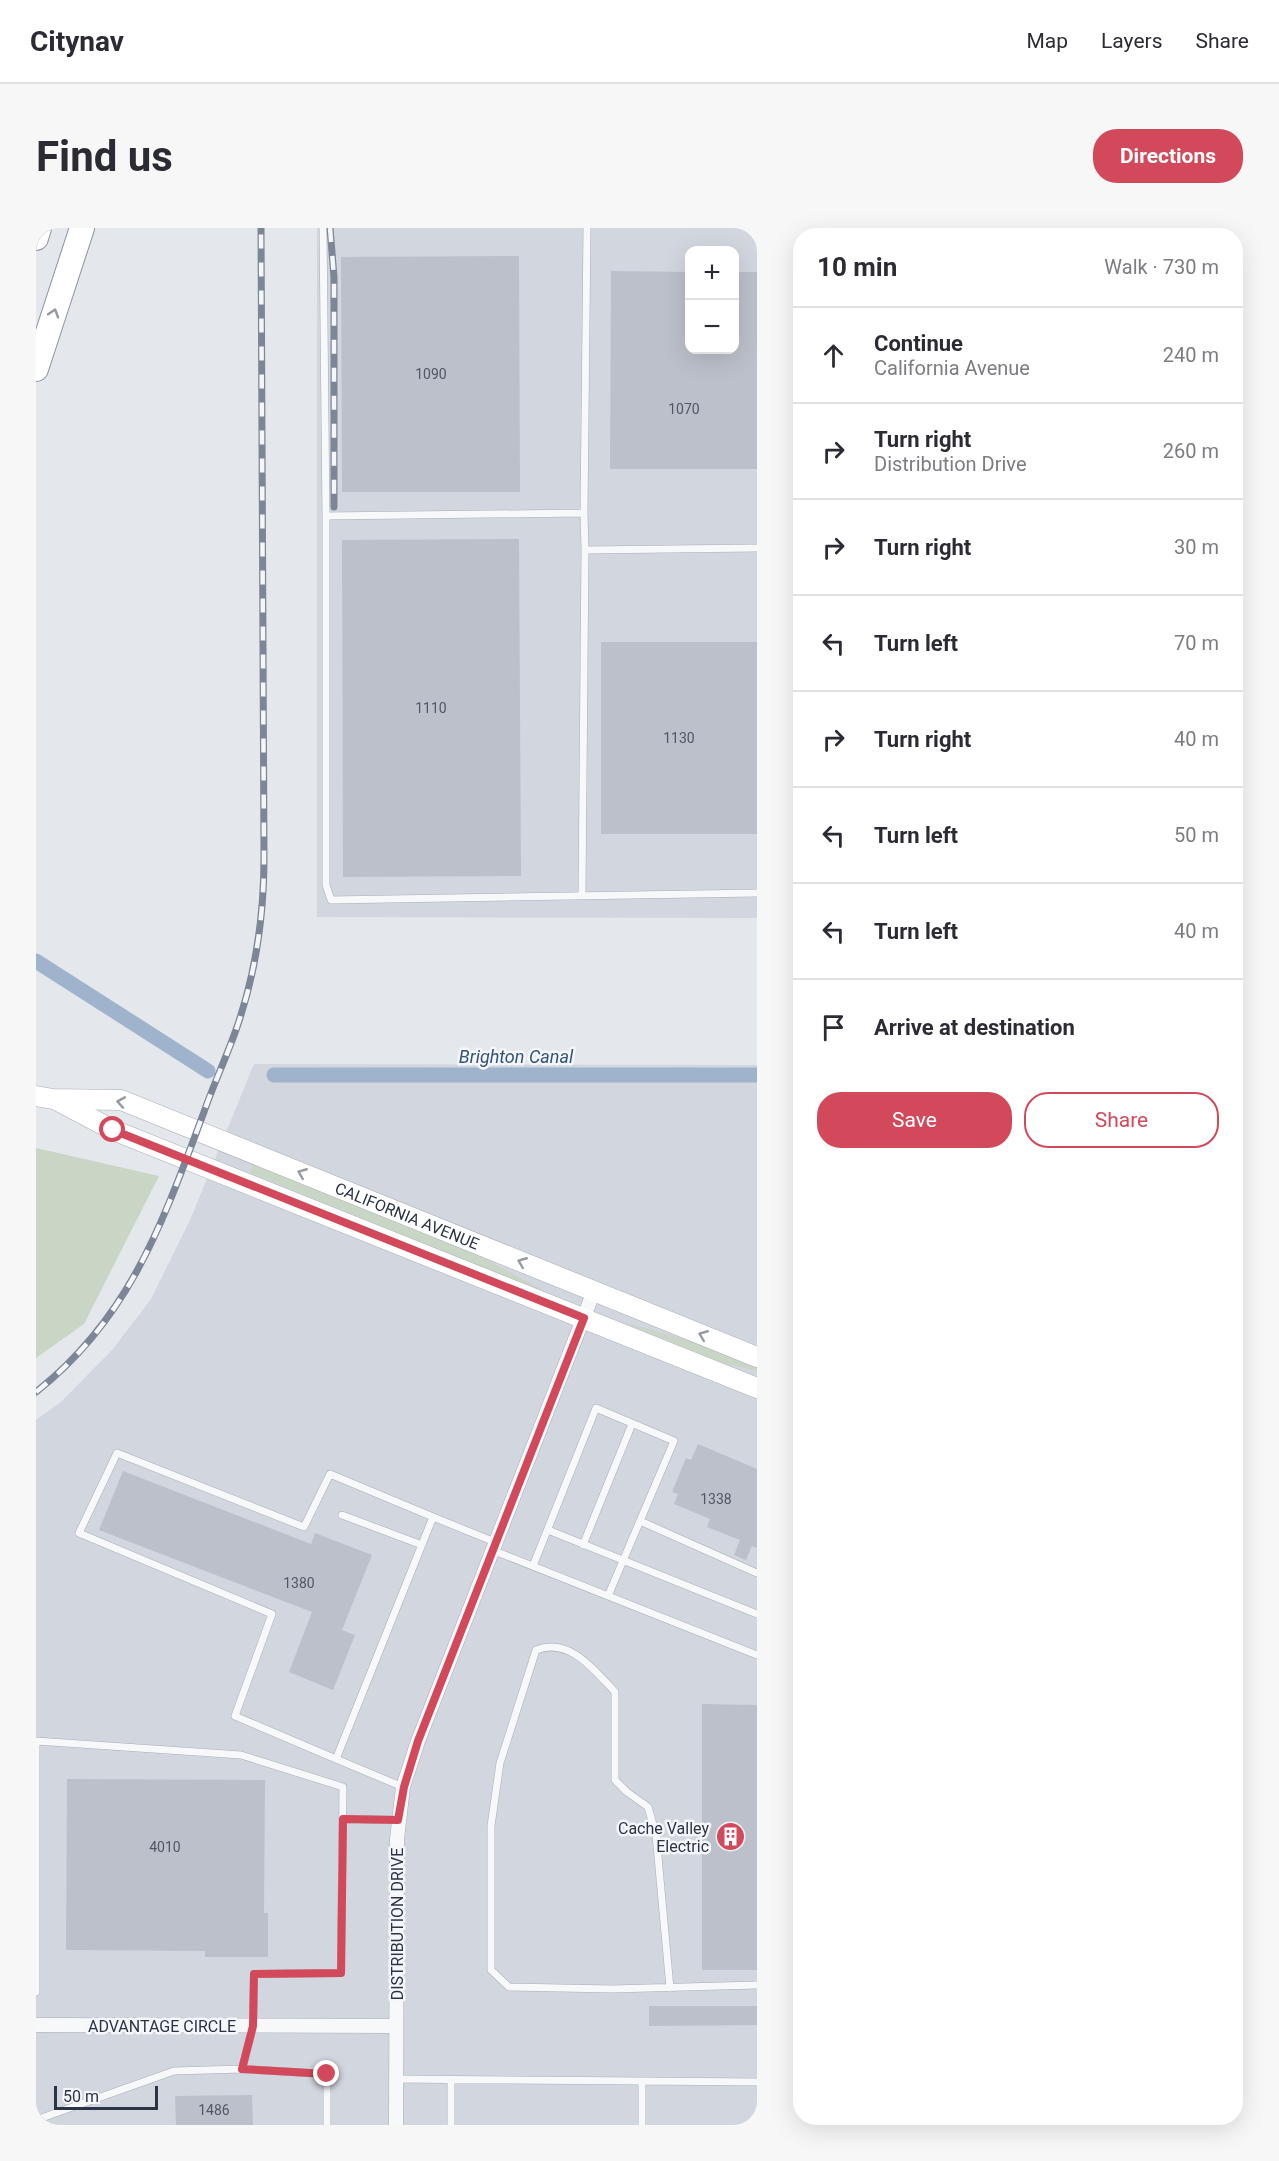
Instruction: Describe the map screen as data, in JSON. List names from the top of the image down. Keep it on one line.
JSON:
{"streets":{"main road":["CALIFORNIA AVENUE"],"street":["DISTRIBUTION DRIVE","ADVANTAGE CIRCLE"]},"crossings":[["CALIFORNIA AVENUE","DISTRIBUTION DRIVE"],["DISTRIBUTION DRIVE","ADVANTAGE CIRCLE"]],"water":["Brighton Canal"],"places":{"building":["Cache Valley Electric"]},"house_numbers":["1090","1070","1110","1130","1338","1380","4010","1486"],"scale_bar":"50 m","page":{"header":"Citynav","nav":["Map","Layers","Share"],"buttons":["Directions",["Save","Share"]],"title":"Find us","heading":["10 min","Walk · 730 m"],"map_buttons":["+","−"],"list":[["Continue","California Avenue","240 m"],["Turn right","Distribution Drive","260 m"],["Turn right","30 m"],["Turn left","70 m"],["Turn right","40 m"],["Turn left","50 m"],["Turn left","40 m"],"Arrive at destination"],"scale":"50 m"}}
